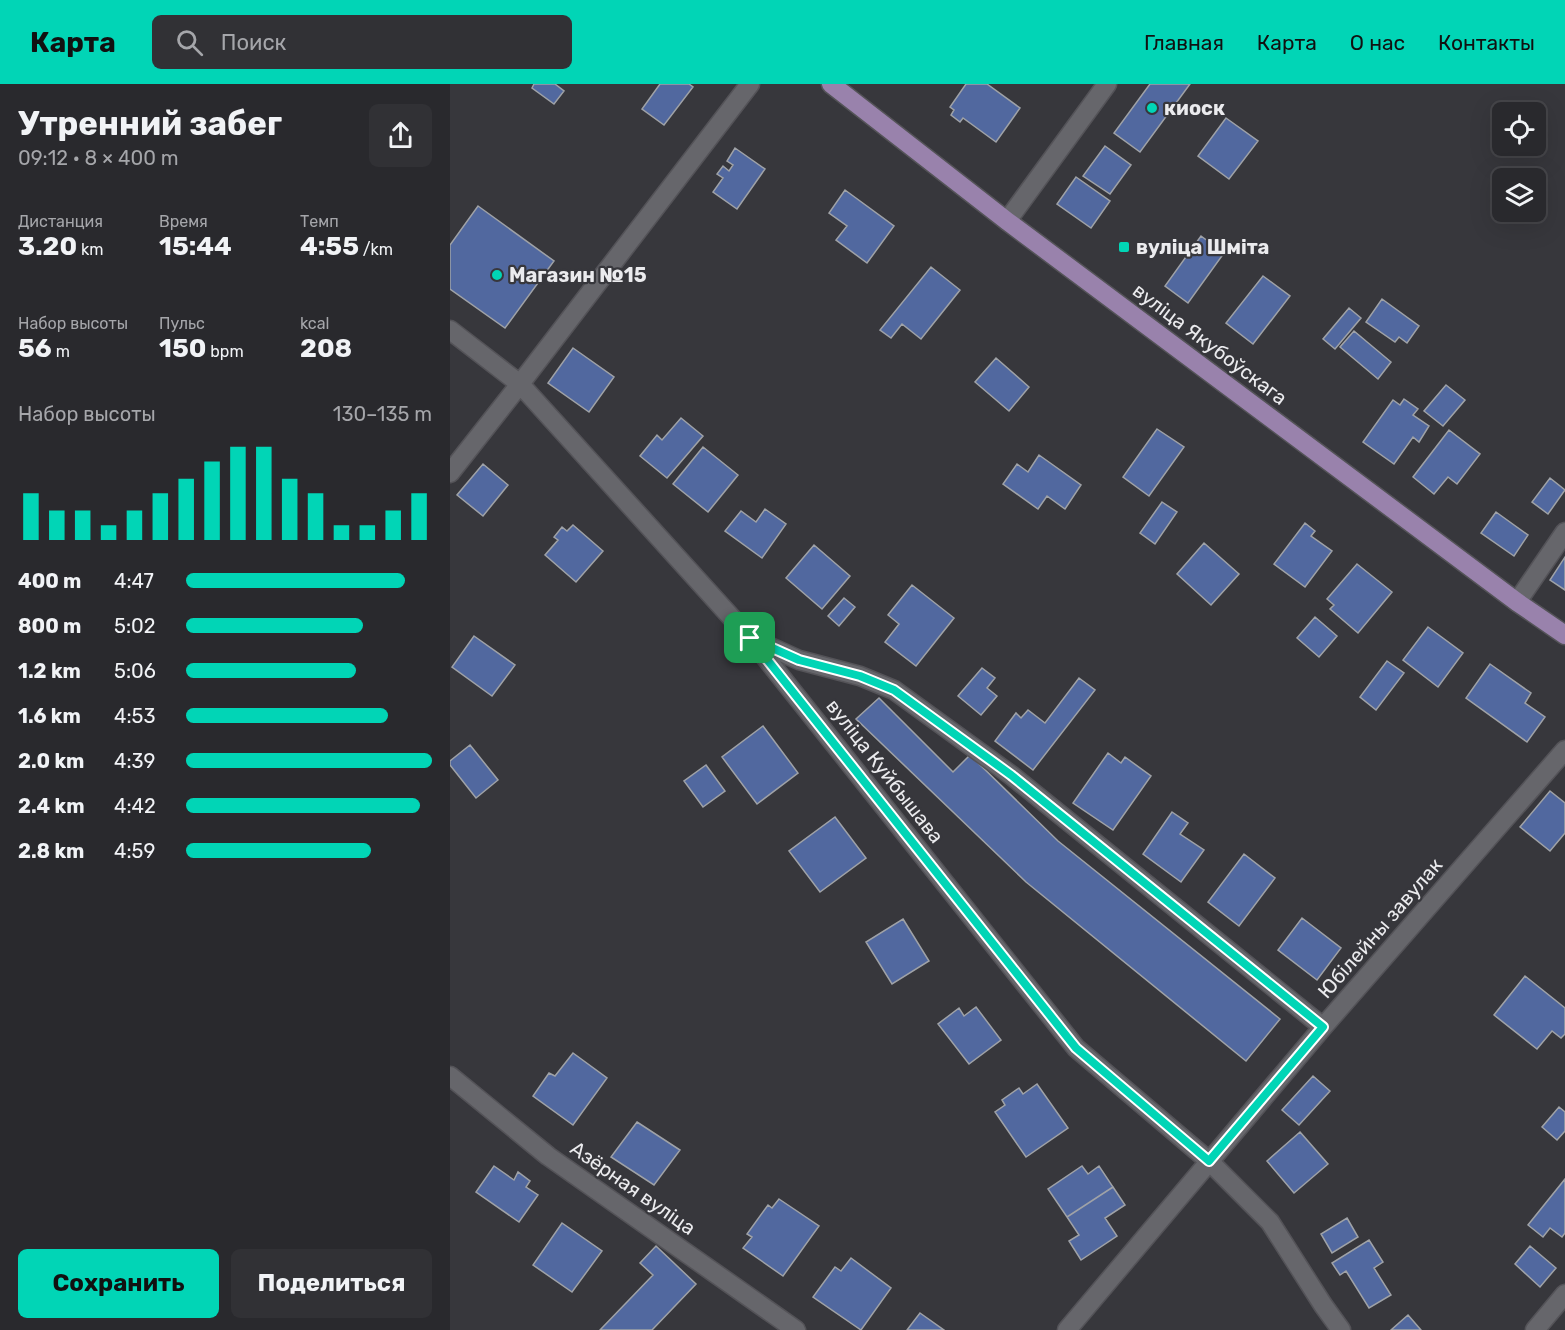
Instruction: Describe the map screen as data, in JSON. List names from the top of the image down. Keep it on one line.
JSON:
{"streets":{"main road":["вуліца Якубоўскага"],"street":["вуліца Куйбышава","Юбілейны завулак","Азёрная вуліца"]},"crossings":[["вуліца Куйбышава","Юбілейны завулак"]],"places":{"other":["киоск","Магазин №15"],"transit":["вуліца Шміта"]},"page":{"header":"Карта","search":"Поиск","nav":["Главная","Карта","О нас","Контакты"],"heading":["Утренний забег","09:12 · 8 × 400 m"],"stats":[["Дистанция","3.20 km"],["Время","15:44"],["Темп","4:55 /km"],["Набор высоты","56 m"],["Пульс","150 bpm"],["kcal","208"]],"chart":["Набор высоты","130–135 m"],"list":[{"name":"400 m","note":"4:47"},{"name":"800 m","note":"5:02"},{"name":"1.2 km","note":"5:06"},{"name":"1.6 km","note":"4:53"},{"name":"2.0 km","note":"4:39"},{"name":"2.4 km","note":"4:42"},{"name":"2.8 km","note":"4:59"}],"buttons":["Сохранить","Поделиться"]}}
